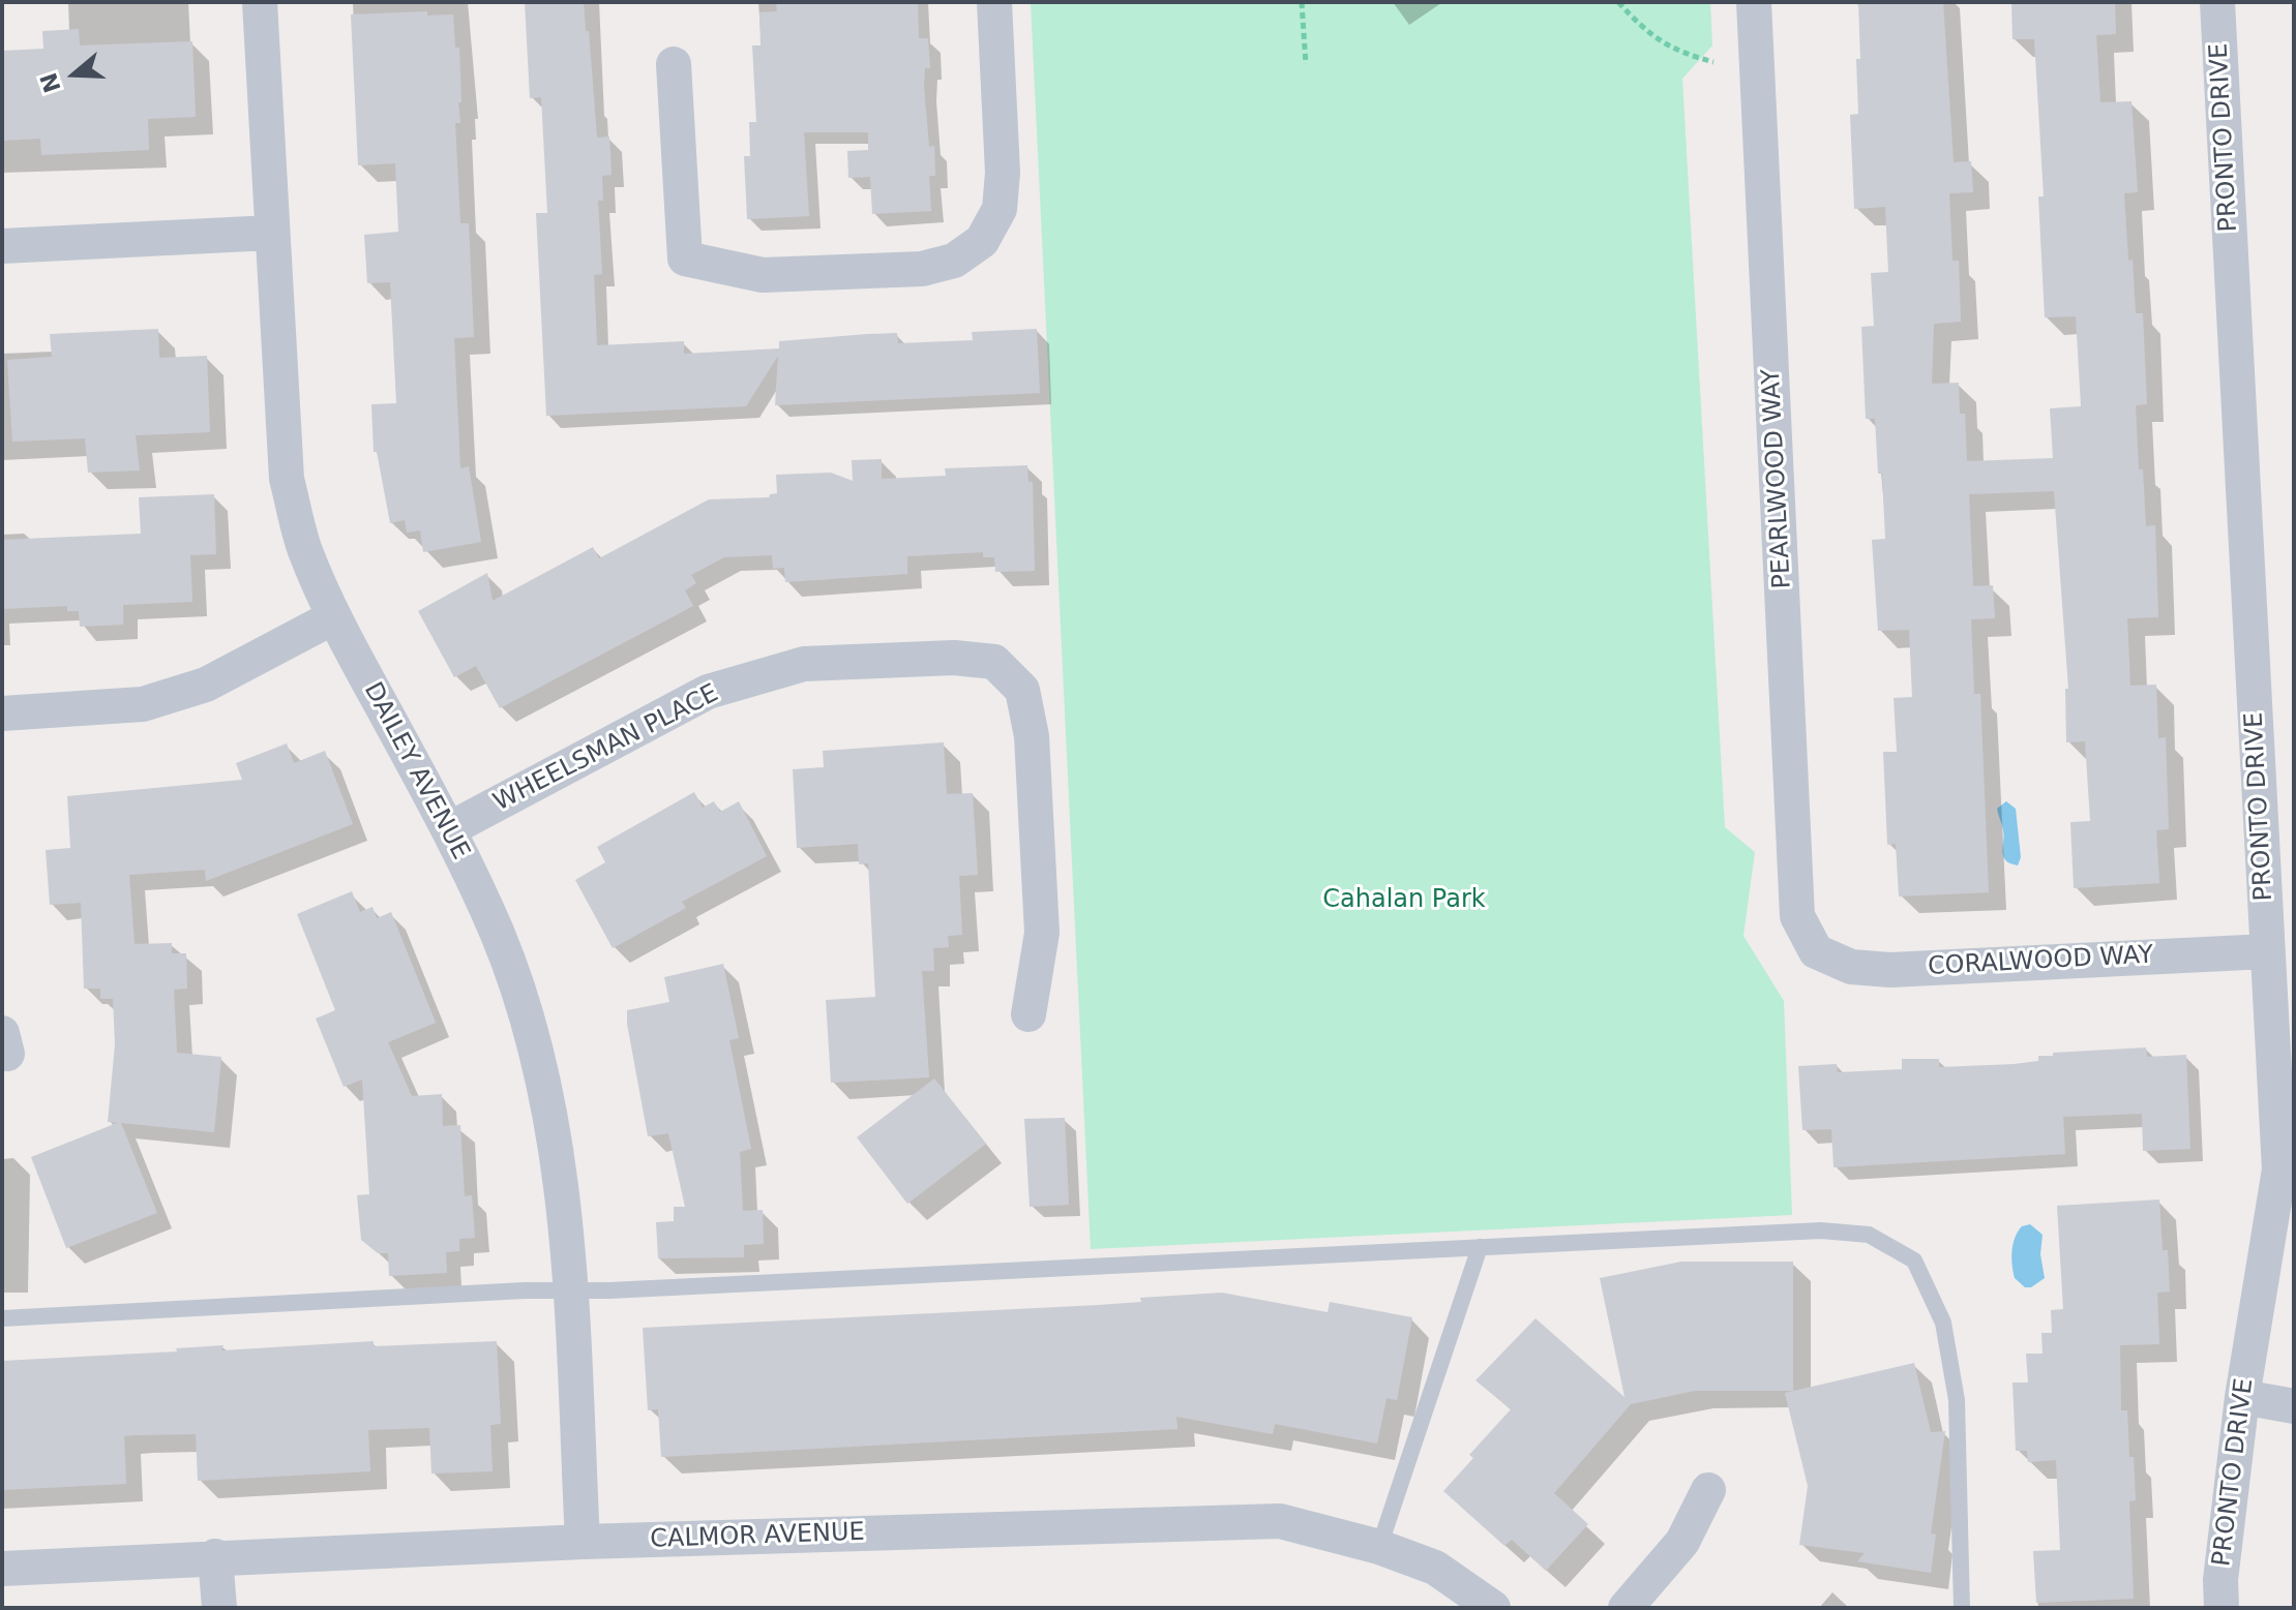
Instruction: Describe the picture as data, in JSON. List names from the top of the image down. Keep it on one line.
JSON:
{"streets":{"street":["PRONTO DRIVE","PEARLWOOD WAY","WHEELSMAN PLACE","DAILEY AVENUE","CORALWOOD WAY","CALMOR AVENUE"]},"crossings":[["PRONTO DRIVE","CORALWOOD WAY"],["PEARLWOOD WAY","CORALWOOD WAY"],["WHEELSMAN PLACE","DAILEY AVENUE"],["DAILEY AVENUE","CALMOR AVENUE"]],"parks":["Cahalan Park"],"north":"left"}
